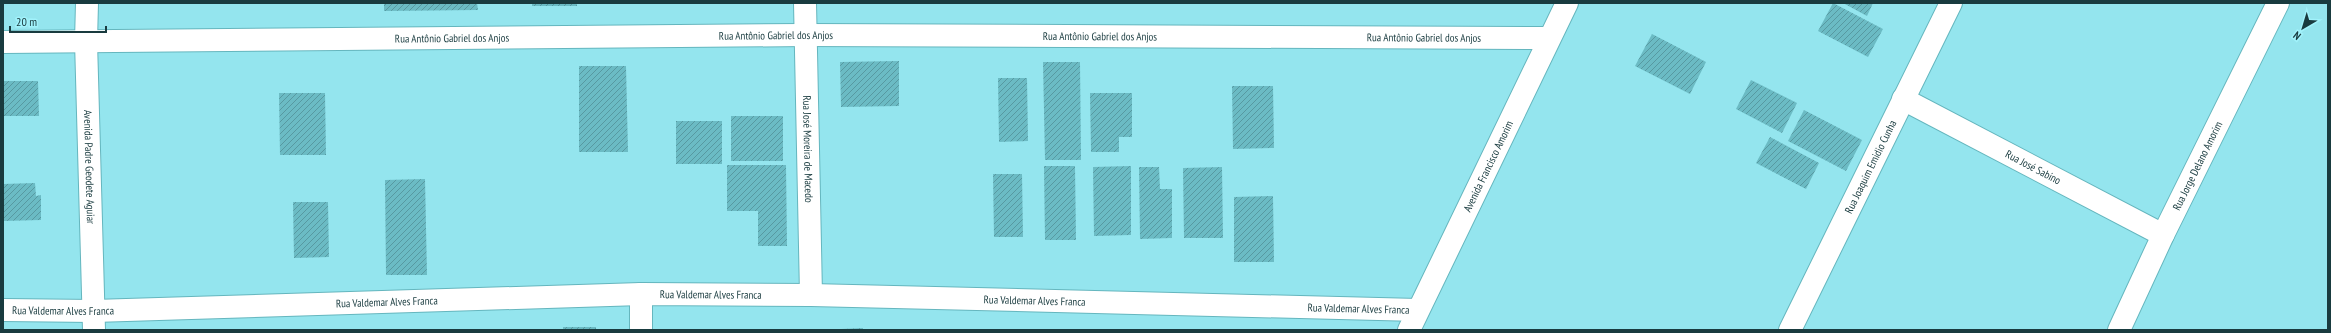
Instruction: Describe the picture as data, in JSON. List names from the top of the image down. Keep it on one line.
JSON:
{"streets":{"street":["Rua Antônio Gabriel dos Anjos","Rua José Moreira de Macedo","Avenida Padre Geodete Aguiar","Avenida Francisco Amorim","Rua Joaquim Emidio Cunha","Rua Jorge Delano Amorim","Rua José Sabino","Rua Valdemar Alves Franca"]},"crossings":[["Rua Antônio Gabriel dos Anjos","Rua José Moreira de Macedo"],["Rua Antônio Gabriel dos Anjos","Avenida Padre Geodete Aguiar"],["Rua Antônio Gabriel dos Anjos","Avenida Francisco Amorim"],["Rua José Moreira de Macedo","Rua Valdemar Alves Franca"],["Avenida Padre Geodete Aguiar","Rua Valdemar Alves Franca"],["Avenida Francisco Amorim","Rua Valdemar Alves Franca"],["Rua Joaquim Emidio Cunha","Rua José Sabino"],["Rua Jorge Delano Amorim","Rua José Sabino"]],"scale_bar":"20 m","north":"bottom left"}
